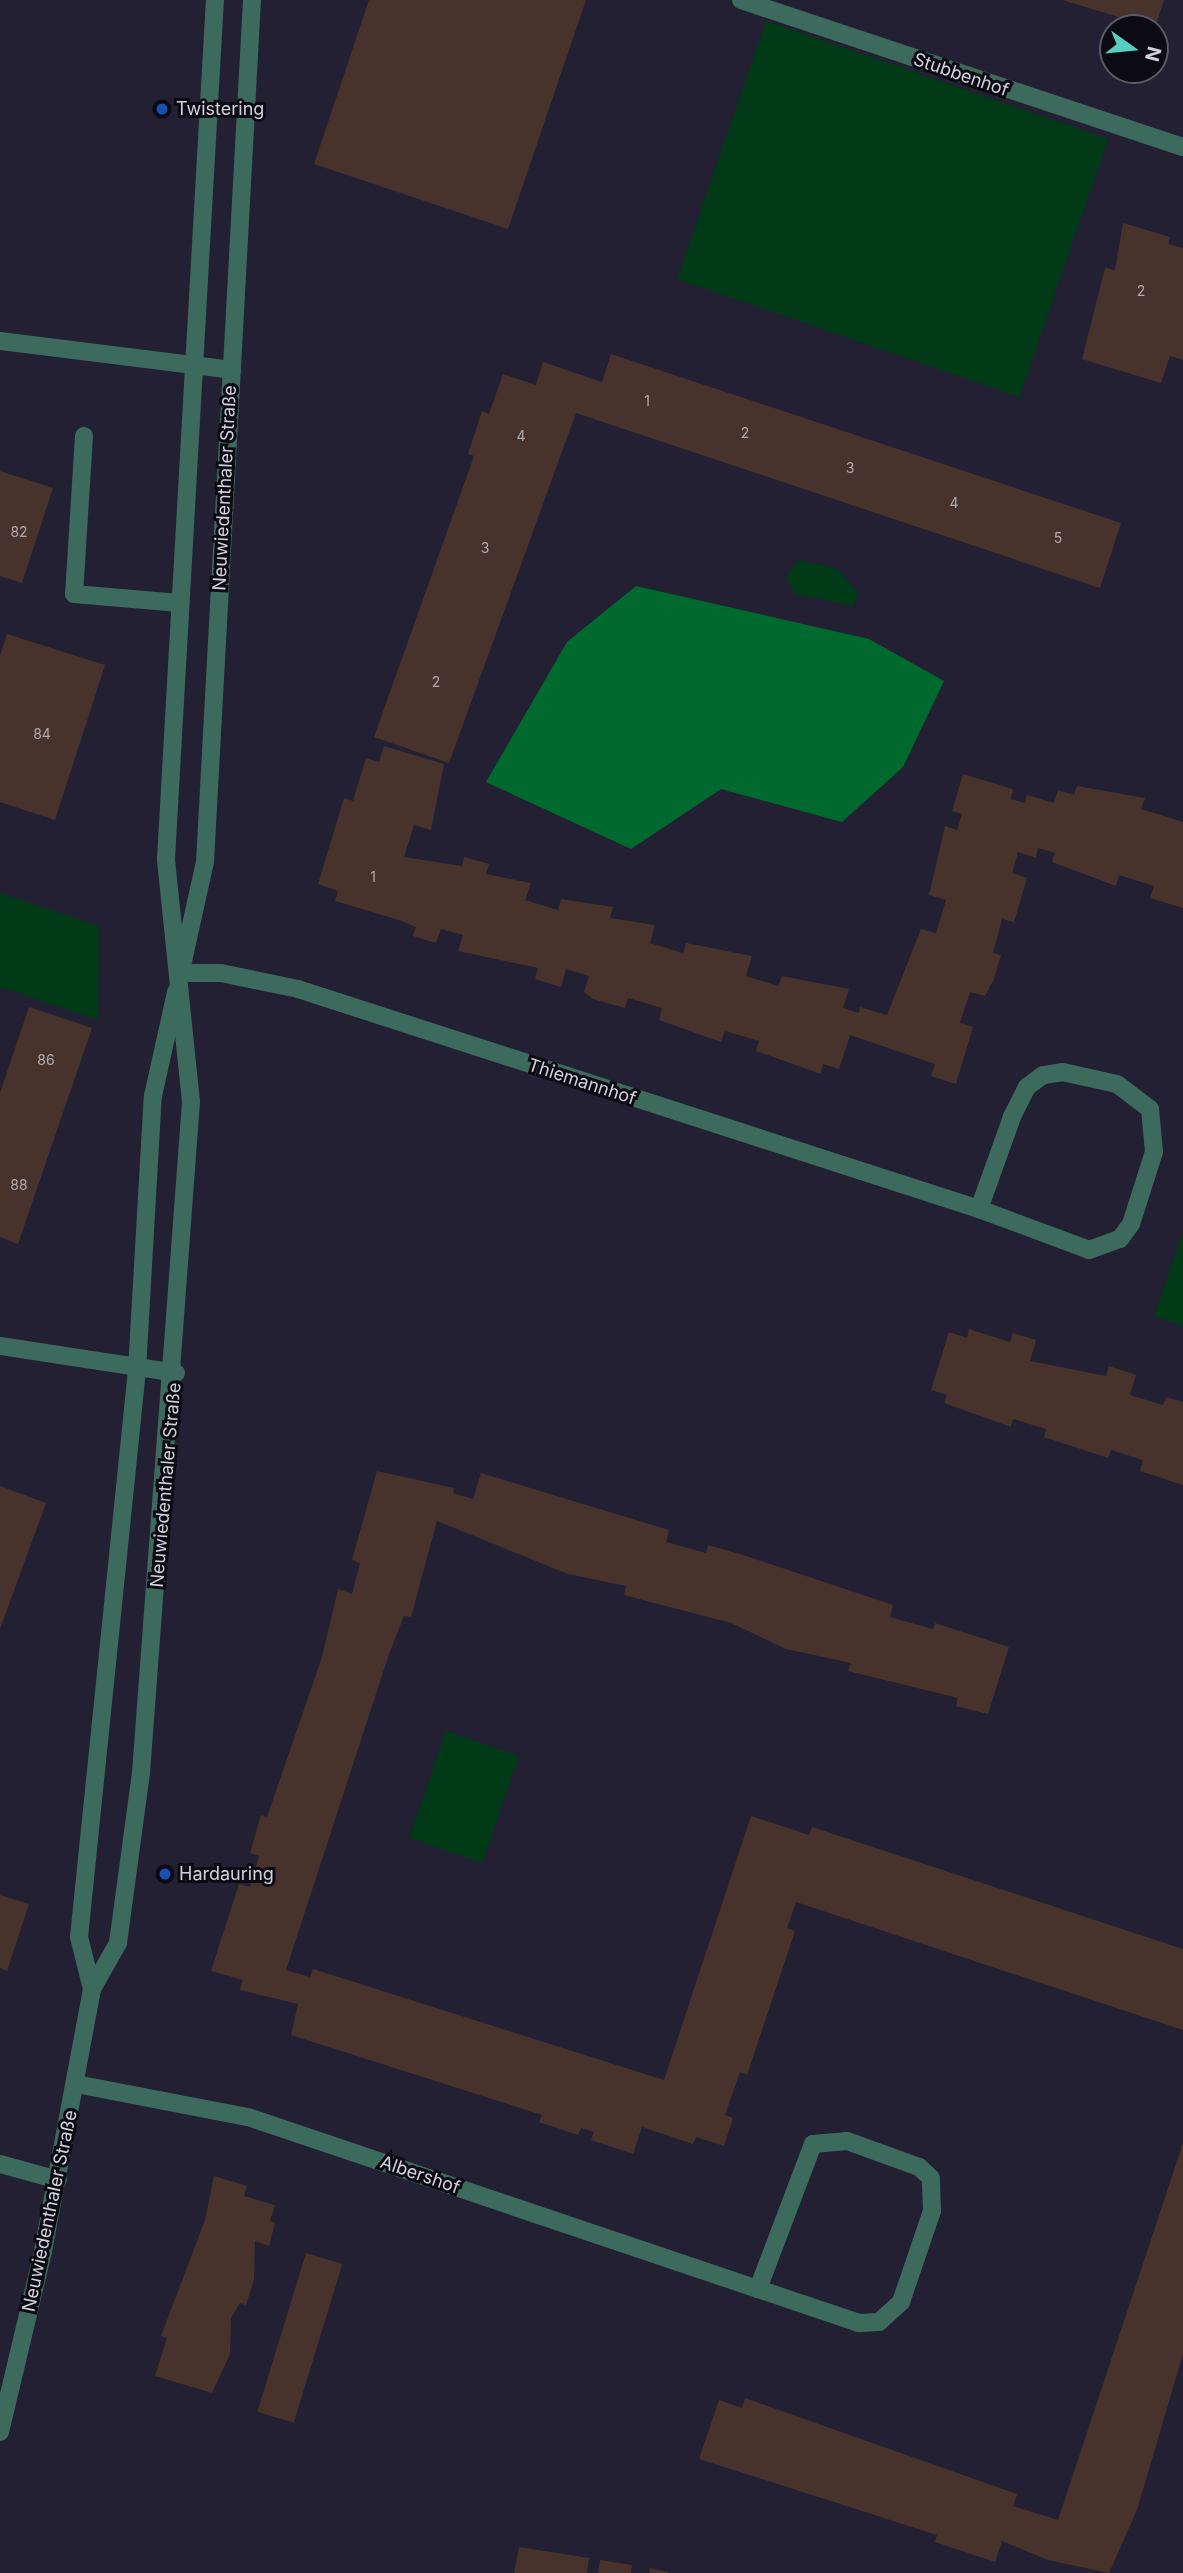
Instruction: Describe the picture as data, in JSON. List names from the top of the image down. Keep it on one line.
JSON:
{"streets":{"street":["Stubbenhof","Neuwiedenthaler Straße","Thiemannhof","Albershof"]},"crossings":[["Neuwiedenthaler Straße","Thiemannhof"],["Neuwiedenthaler Straße","Albershof"]],"places":["Twistering","Hardauring"],"house_numbers":["2","1","2","4","3","4","82","5","3","2","84","1","86","88"],"north":"right"}
